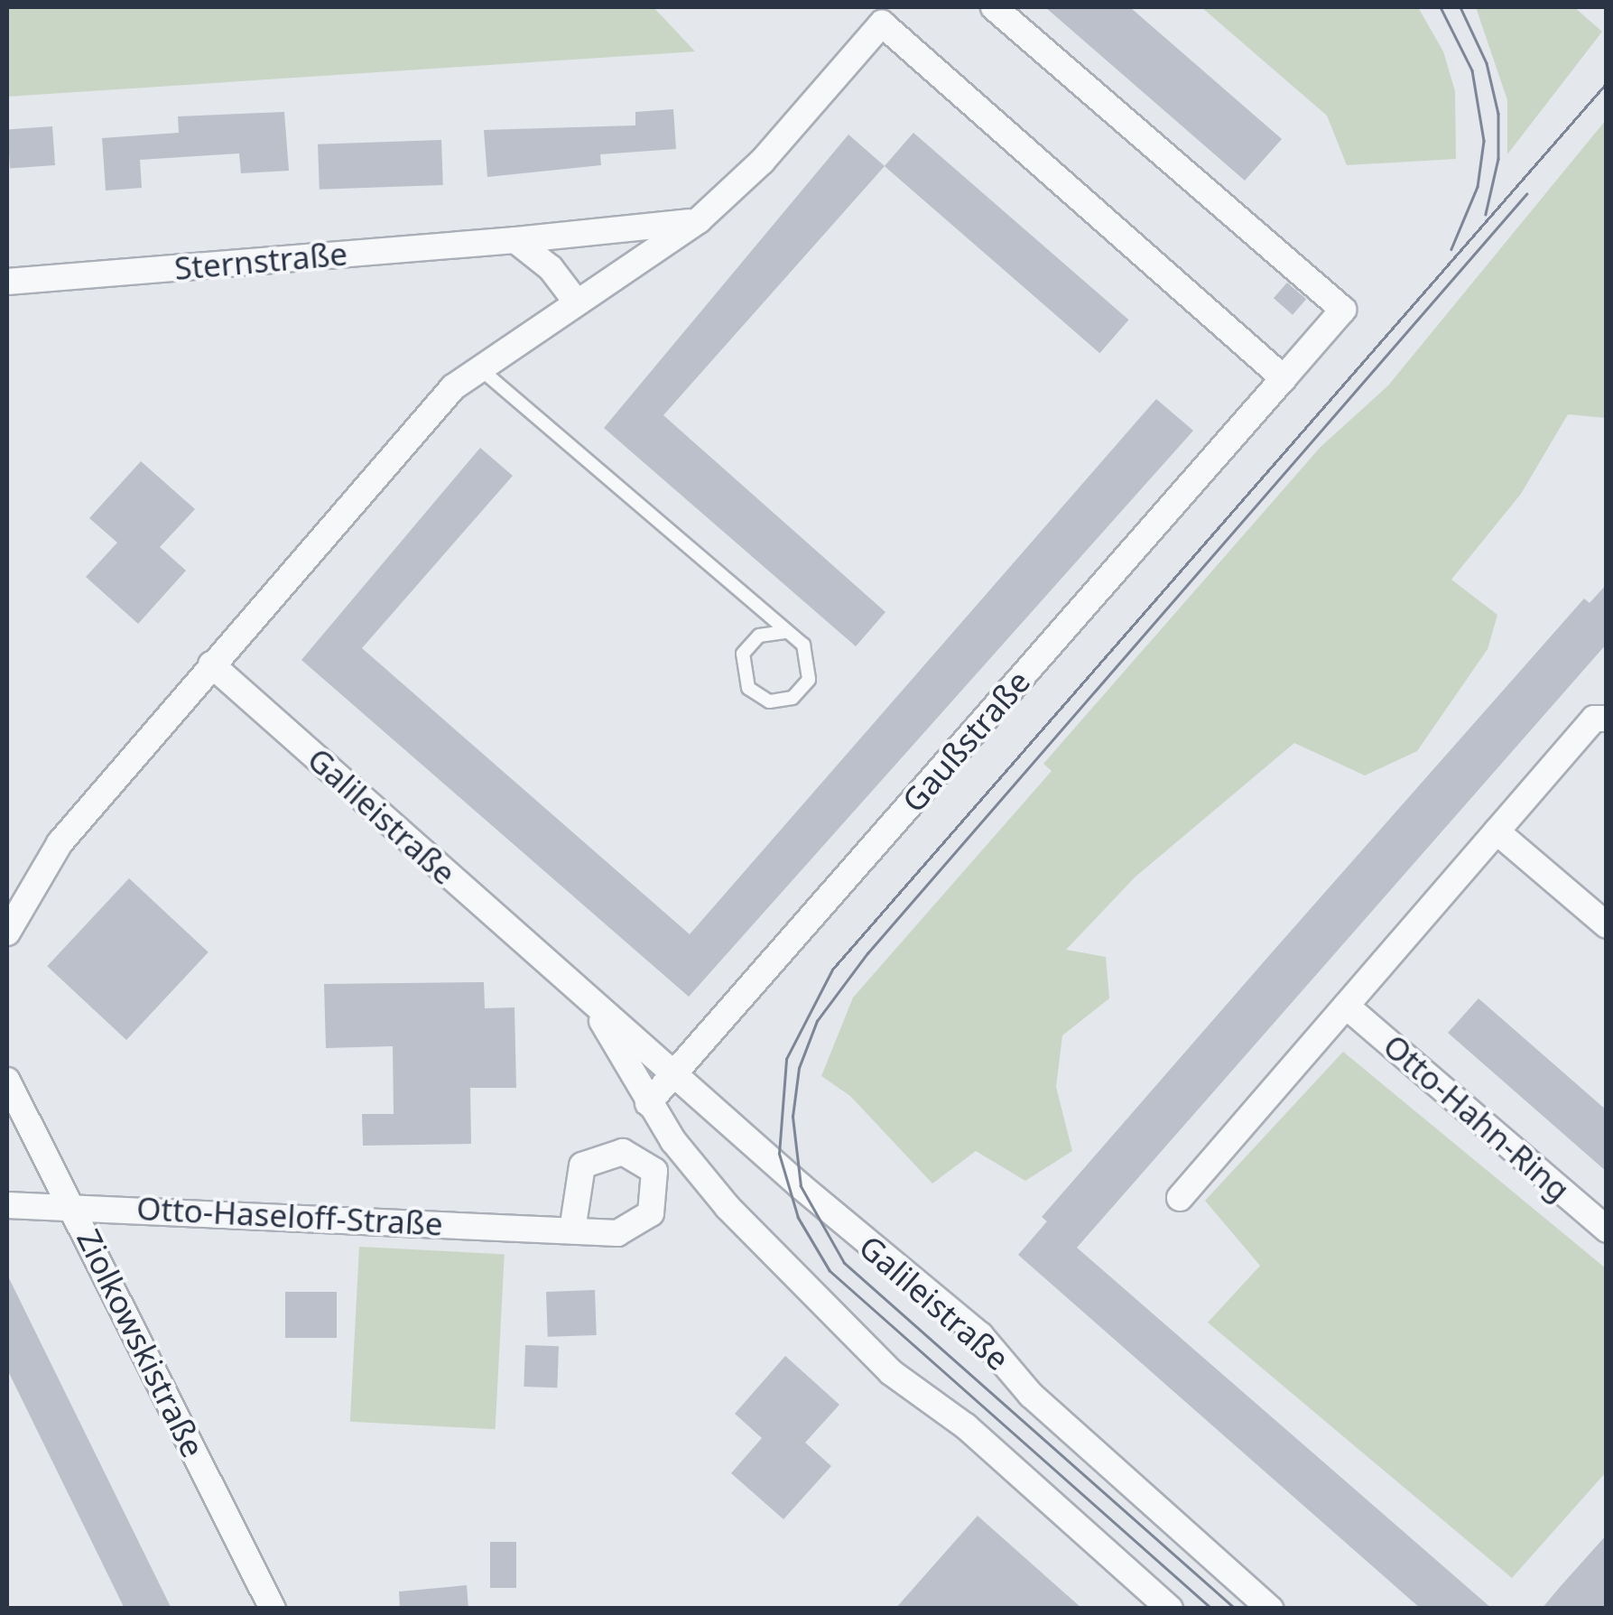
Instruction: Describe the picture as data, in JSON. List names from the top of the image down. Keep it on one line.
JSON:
{"streets":{"street":["Sternstraße","Gaußstraße","Galileistraße","Otto-Hahn-Ring","Otto-Haseloff-Straße","Ziolkowskistraße"]},"crossings":[["Gaußstraße","Galileistraße"],["Otto-Haseloff-Straße","Ziolkowskistraße"]]}
